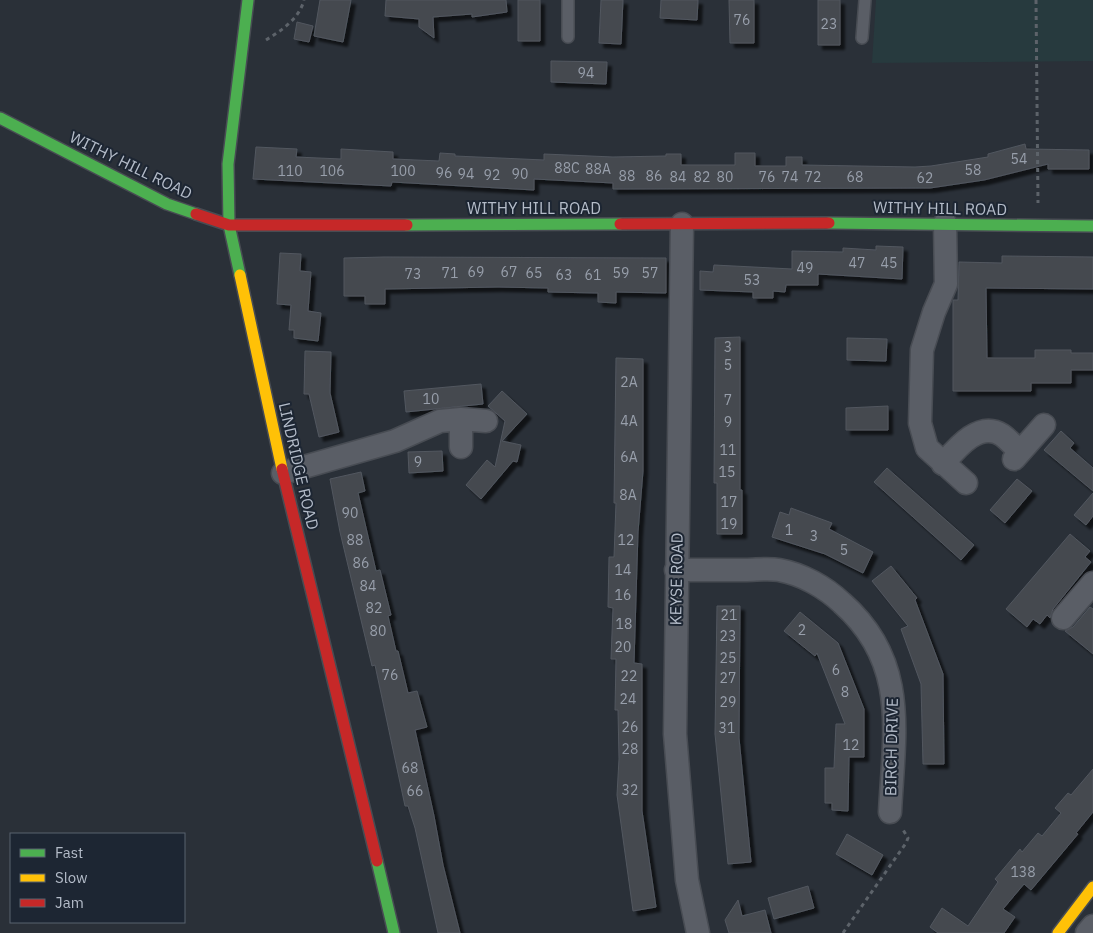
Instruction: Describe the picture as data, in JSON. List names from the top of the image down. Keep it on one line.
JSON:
{"streets":{"street":["WITHY HILL ROAD","LINDRIDGE ROAD","KEYSE ROAD","BIRCH DRIVE"]},"crossings":[["WITHY HILL ROAD","LINDRIDGE ROAD"],["WITHY HILL ROAD","KEYSE ROAD"],["KEYSE ROAD","BIRCH DRIVE"]],"house_numbers":["76","23","94","54","88C","88A","58","110","106","100","96","94","90","92","88","86","84","82","80","76","74","72","68","62","47","45","49","69","67","71","65","59","57","73","63","61","53","3","5","2A","10","7","4A","9","11","6A","9","15","8A","17","90","19","1","3","88","12","5","86","14","84","16","82","21","18","2","80","23","20","25","6","76","22","27","8","24","29","26","31","12","28","68","32","66","138"],"legend":["Fast","Slow","Jam"]}
